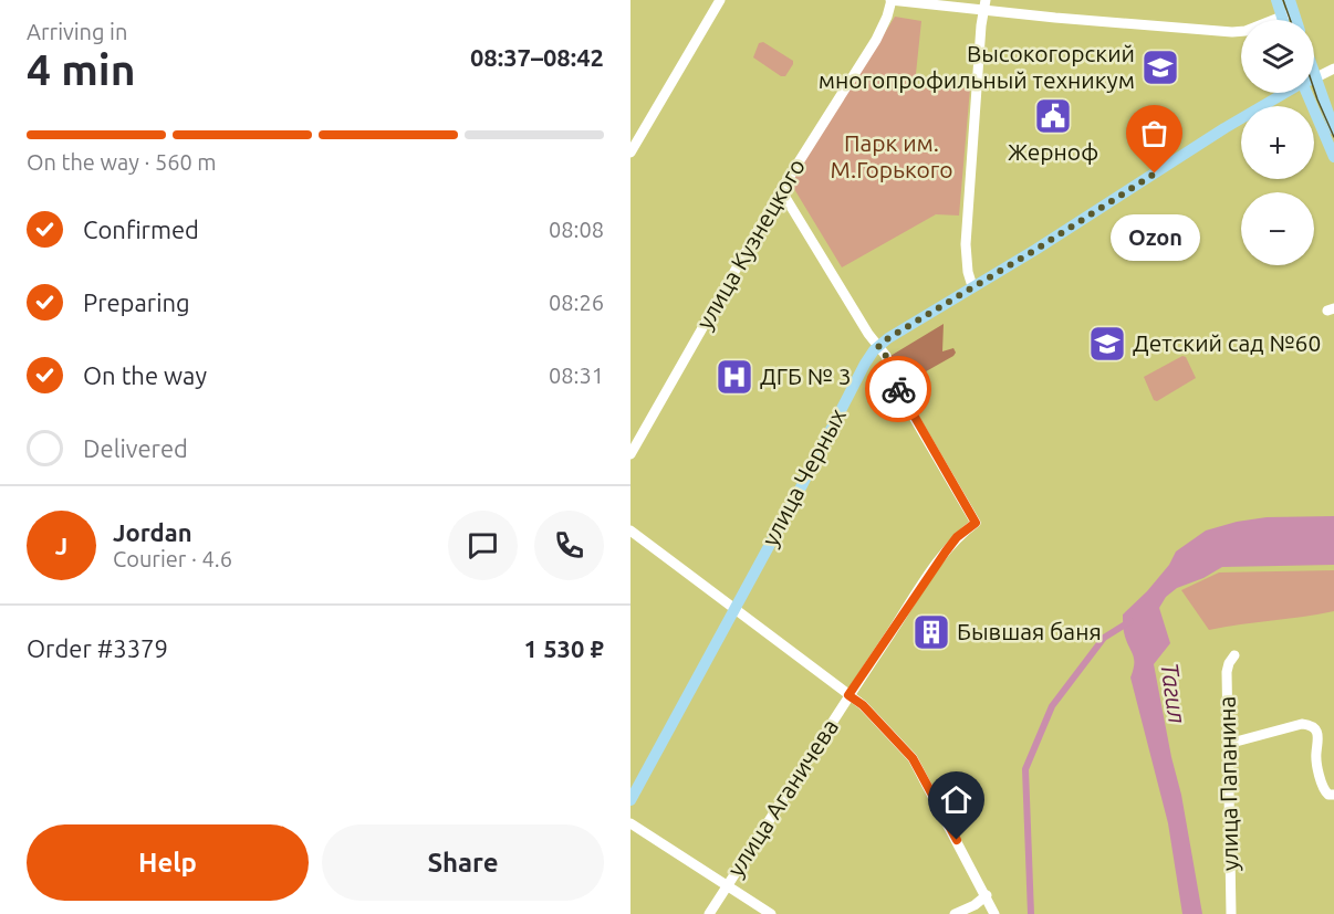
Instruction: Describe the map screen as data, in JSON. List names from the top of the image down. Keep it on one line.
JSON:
{"streets":{"main road":["улица Черных"],"street":["улица Кузнецкого","улица Папанина","улица Аганичева"]},"crossings":[["улица Черных","улица Аганичева"]],"water":["Тагил"],"parks":["Парк им. М.Горького"],"places":{"school or university":["Высокогорский многопрофильный техникум","Детский сад №60"],"public building":["Жерноф"],"other":["Ozon"],"hospital":["ДГБ № 3"],"building":["Бывшая баня"]},"page":{"heading":["4 min","Arriving in","08:37–08:42"],"panel":["Jordan","Courier · 4.6","Order #3379","1 530 ₽"],"map_buttons":["+","−"],"bar":"On the way · 560 m","list":[["Confirmed","08:08"],["Preparing","08:26"],["On the way","08:31"],"Delivered"],"bubble":"Ozon","round":"J","buttons":["Help","Share"]}}
